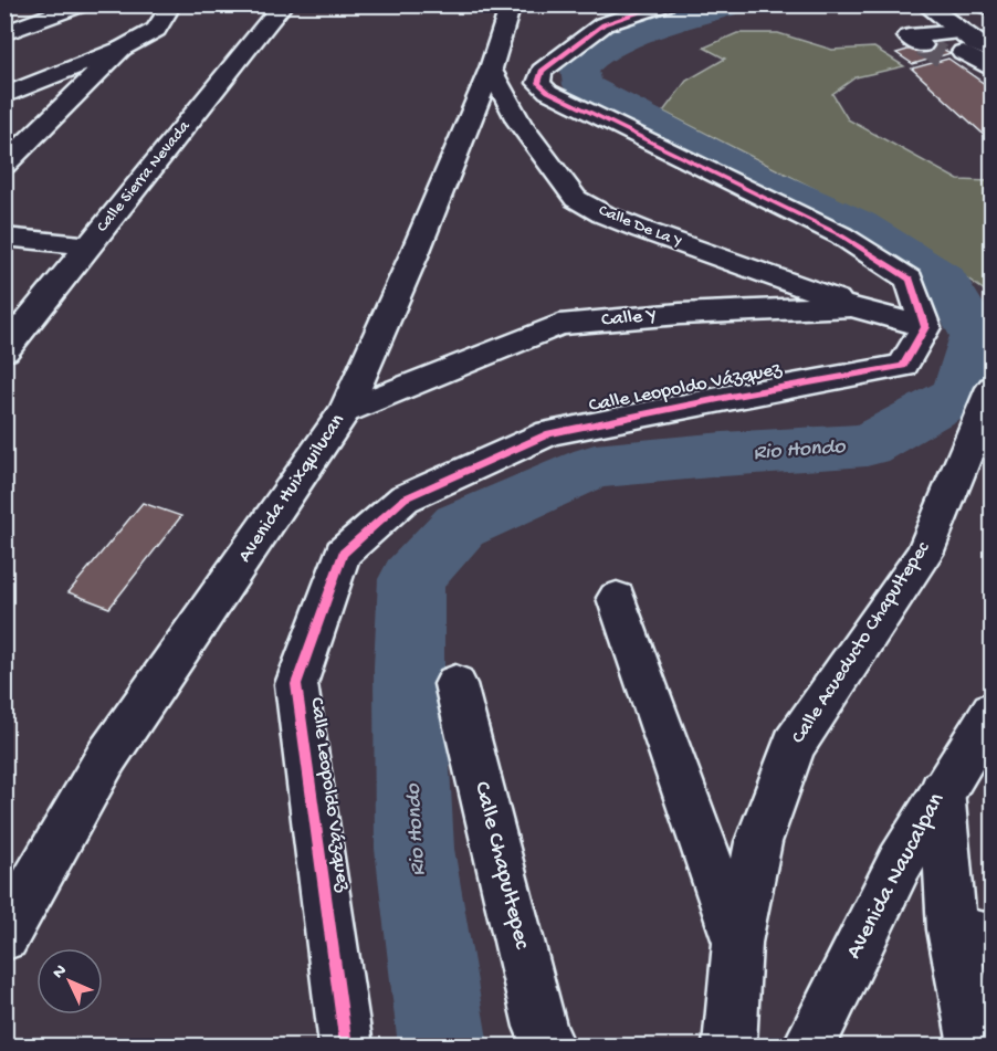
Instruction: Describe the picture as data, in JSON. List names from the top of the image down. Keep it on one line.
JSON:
{"streets":{"street":["Calle Sierra Nevada","Calle De La Y","Calle Y","Calle Leopoldo Vázquez","Avenida Huixquilucan","Calle Acueducto Chapultepec","Calle Chapultepec","Avenida Naucalpan"]},"crossings":[["Calle De La Y","Calle Y"],["Calle De La Y","Avenida Huixquilucan"],["Calle Y","Calle Leopoldo Vázquez"],["Calle Y","Avenida Huixquilucan"]],"water":["Rio Hondo"],"north":"top left"}
